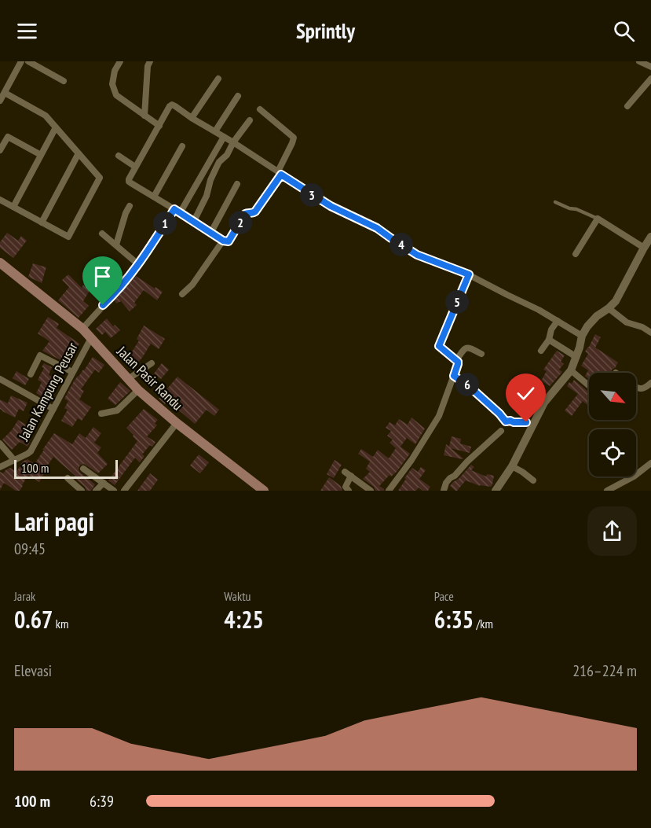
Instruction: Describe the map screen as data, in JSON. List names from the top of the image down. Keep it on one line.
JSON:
{"streets":{"main road":["Jalan Pasir Randu"],"street":["Jalan Kampung Peusar"]},"crossings":[["Jalan Pasir Randu","Jalan Kampung Peusar"]],"scale_bar":"100 m","north":"bottom right","page":{"header":"Sprintly","pins":["3","2","1","4","5","6"],"scale":"100 m","heading":["Lari pagi","09:45"],"stats":[["Jarak","0.67 km"],["Waktu","4:25"],["Pace","6:35 /km"]],"chart":["Elevasi","216–224 m"],"list":[{"name":"100 m","note":"6:39"}]}}
